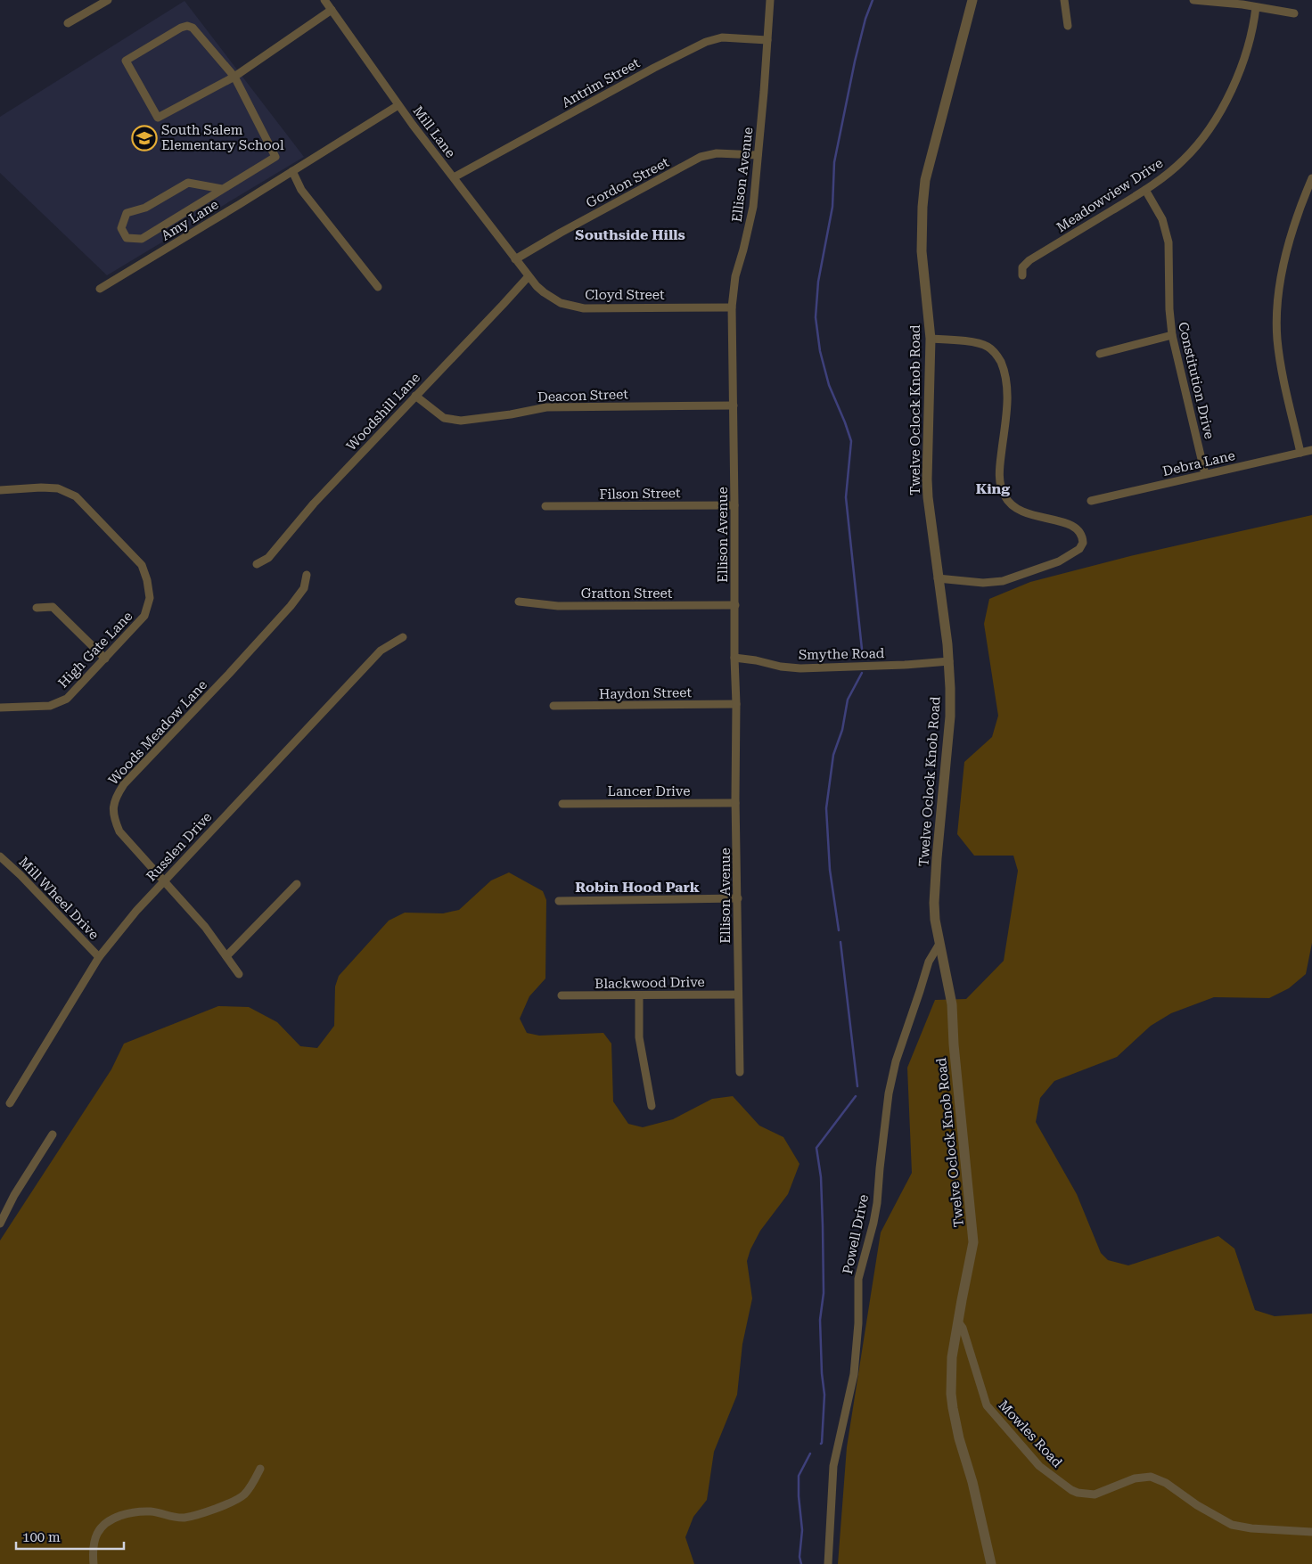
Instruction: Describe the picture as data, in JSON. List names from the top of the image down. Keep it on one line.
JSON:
{"streets":{"street":["Antrim Street","Mill Lane","Ellison Avenue","Gordon Street","Meadowview Drive","Amy Lane","Cloyd Street","Constitution Drive","Deacon Street","Twelve Oclock Knob Road","Woodshill Lane","Debra Lane","Filson Street","Gratton Street","High Gate Lane","Smythe Road","Haydon Street","Woods Meadow Lane","Lancer Drive","Russlen Drive","Mill Wheel Drive","Blackwood Drive","Powell Drive","Mowles Road"]},"crossings":[["Antrim Street","Mill Lane"],["Antrim Street","Ellison Avenue"],["Mill Lane","Gordon Street"],["Mill Lane","Amy Lane"],["Mill Lane","Cloyd Street"],["Mill Lane","Woodshill Lane"],["Ellison Avenue","Gordon Street"],["Ellison Avenue","Cloyd Street"],["Ellison Avenue","Deacon Street"],["Ellison Avenue","Filson Street"],["Ellison Avenue","Gratton Street"],["Ellison Avenue","Smythe Road"],["Ellison Avenue","Haydon Street"],["Ellison Avenue","Lancer Drive"],["Ellison Avenue","Blackwood Drive"],["Meadowview Drive","Constitution Drive"],["Cloyd Street","Woodshill Lane"],["Constitution Drive","Debra Lane"],["Deacon Street","Woodshill Lane"],["Twelve Oclock Knob Road","Smythe Road"],["Twelve Oclock Knob Road","Powell Drive"],["Twelve Oclock Knob Road","Mowles Road"],["Woods Meadow Lane","Russlen Drive"],["Russlen Drive","Mill Wheel Drive"]],"districts":["Southside Hills","King","Robin Hood Park"],"places":{"school or university":["South Salem Elementary School"]},"scale_bar":"100 m"}
